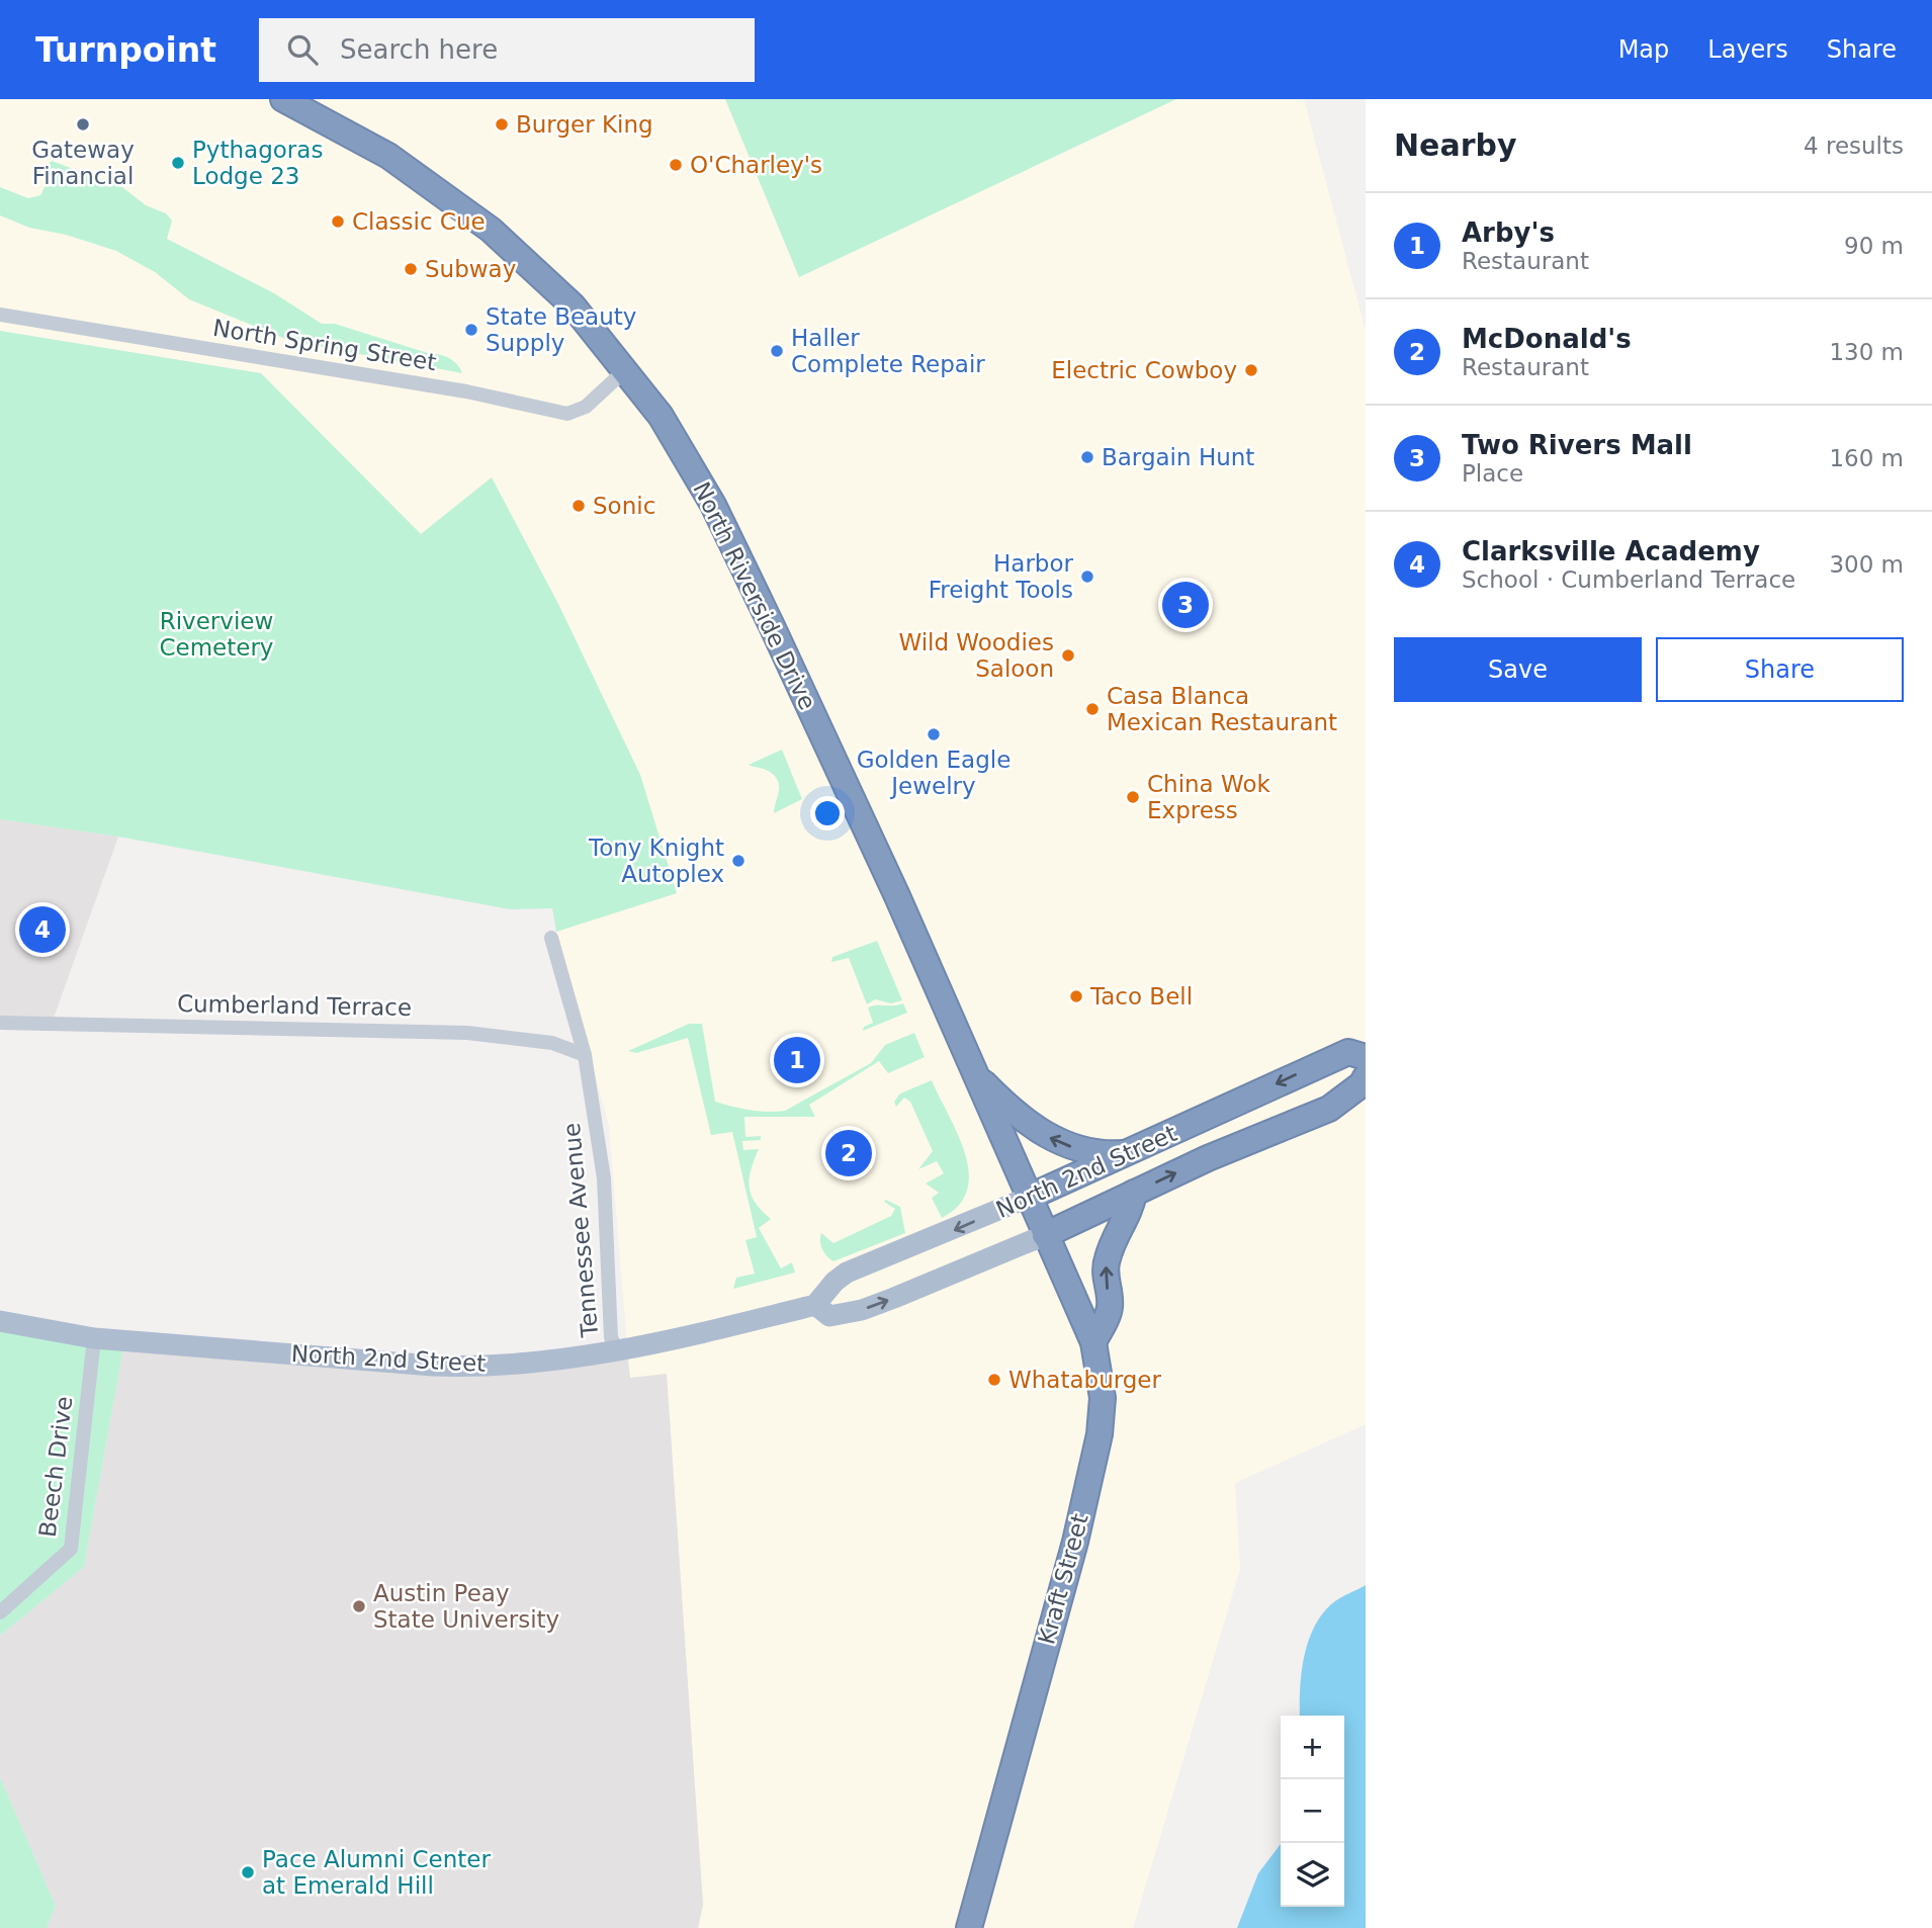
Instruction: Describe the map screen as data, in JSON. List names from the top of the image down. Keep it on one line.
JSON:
{"streets":{"highway":["North Riverside Drive","North 2nd Street","Kraft Street"],"street":["North Spring Street","Cumberland Terrace","Tennessee Avenue","Beech Drive"]},"crossings":[["North Spring Street","North Riverside Drive"],["North Riverside Drive","North 2nd Street"],["North Riverside Drive","Kraft Street"],["Cumberland Terrace","Tennessee Avenue"],["North 2nd Street","Tennessee Avenue"],["North 2nd Street","Beech Drive"],["North 2nd Street","Kraft Street"]],"parks":["Riverview Cemetery"],"places":["Gateway Financial","Burger King","Pythagoras Lodge 23","O'Charley's","Classic Cue","Subway","State Beauty Supply","Haller Complete Repair","Electric Cowboy","Bargain Hunt","Sonic","Harbor Freight Tools","Wild Woodies Saloon","Casa Blanca Mexican Restaurant","Golden Eagle Jewelry","China Wok Express","Tony Knight Autoplex","Taco Bell","Whataburger","Austin Peay State University","Pace Alumni Center at Emerald Hill"],"page":{"header":"Turnpoint","search":"Search here","nav":["Map","Layers","Share"],"heading":["Nearby","4 results"],"list":[{"mark":"1","name":"Arby's","note":"Restaurant","value":"90 m"},{"mark":"2","name":"McDonald's","note":"Restaurant","value":"130 m"},{"mark":"3","name":"Two Rivers Mall","note":"Place","value":"160 m"},{"mark":"4","name":"Clarksville Academy","note":"School · Cumberland Terrace","value":"300 m"}],"pins":["3","4","1","2"],"buttons":["Save","Share"],"map_buttons":["+","−"]}}
